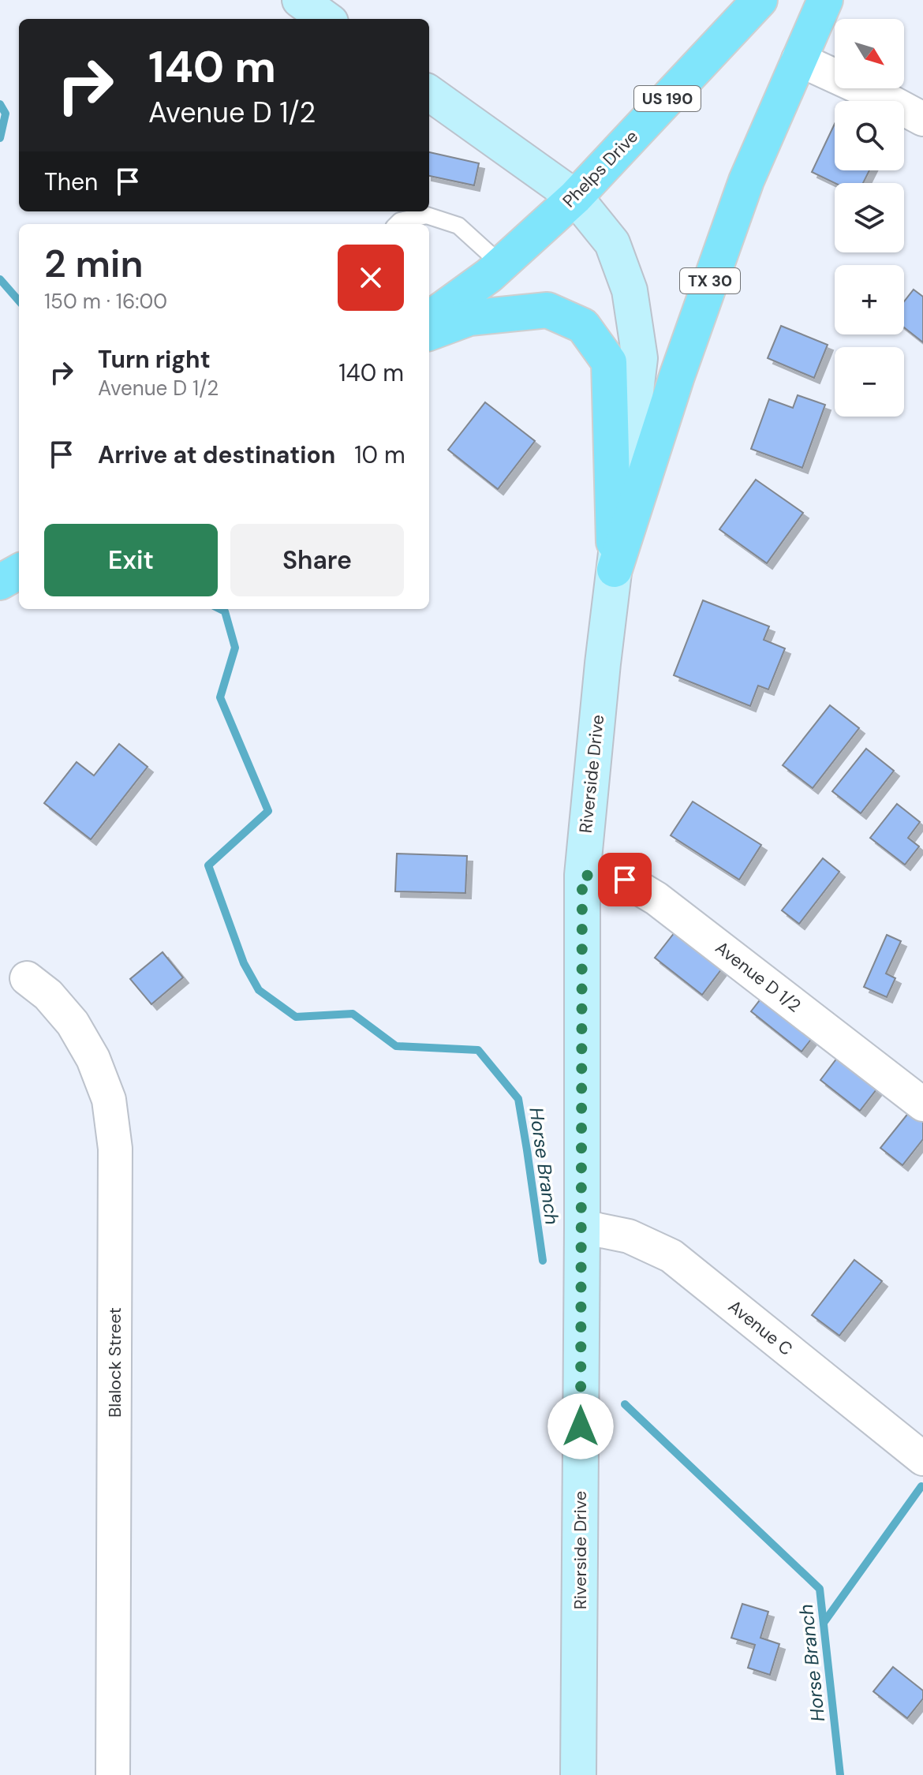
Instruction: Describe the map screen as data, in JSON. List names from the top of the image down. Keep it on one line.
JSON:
{"streets":{"main road":["US 190","Phelps Drive","TX 30","Riverside Drive"],"street":["Avenue D 1/2","Avenue C","Blalock Street"]},"crossings":[["Phelps Drive","TX 30"],["TX 30","Riverside Drive"],["Riverside Drive","Avenue D 1/2"],["Riverside Drive","Avenue C"]],"water":["Horse Branch"],"north":"bottom right","page":{"map_buttons":["+","−"],"turn":["140 m","Avenue D 1/2"],"then":"Then","heading":["2 min","150 m · 16:00"],"list":[{"name":"Turn right","note":"Avenue D 1/2","value":"140 m"},{"name":"Arrive at destination","value":"10 m"}],"buttons":["Exit","Share"]}}
